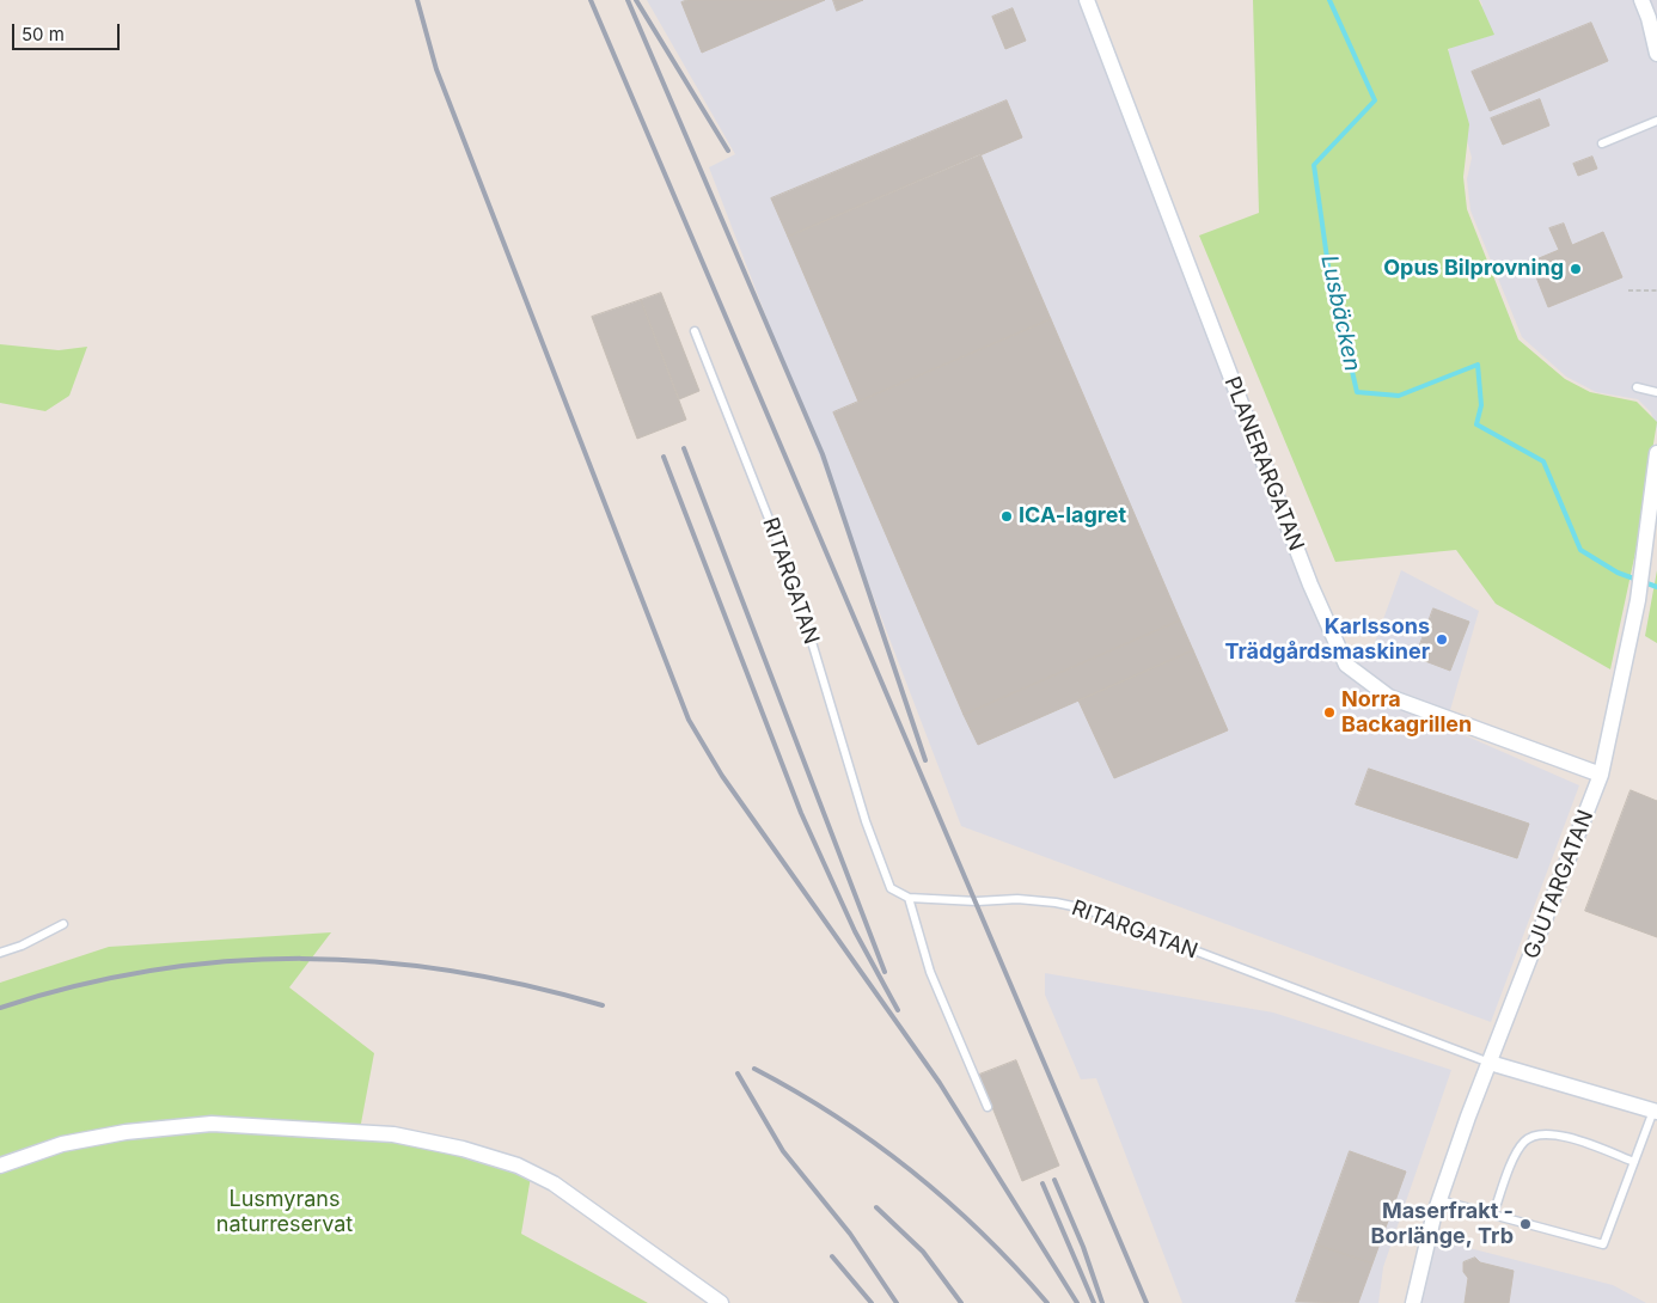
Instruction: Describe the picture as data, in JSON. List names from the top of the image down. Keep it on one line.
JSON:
{"streets":{"street":["PLANERARGATAN","RITARGATAN","GJUTARGATAN"]},"crossings":[["PLANERARGATAN","GJUTARGATAN"],["RITARGATAN","GJUTARGATAN"]],"water":["Lusbäcken"],"parks":["Lusmyrans naturreservat"],"places":["Opus Bilprovning","ICA-lagret","Karlssons Trädgårdsmaskiner","Norra Backagrillen","Maserfrakt - Borlänge, Trb"],"scale_bar":"50 m"}
